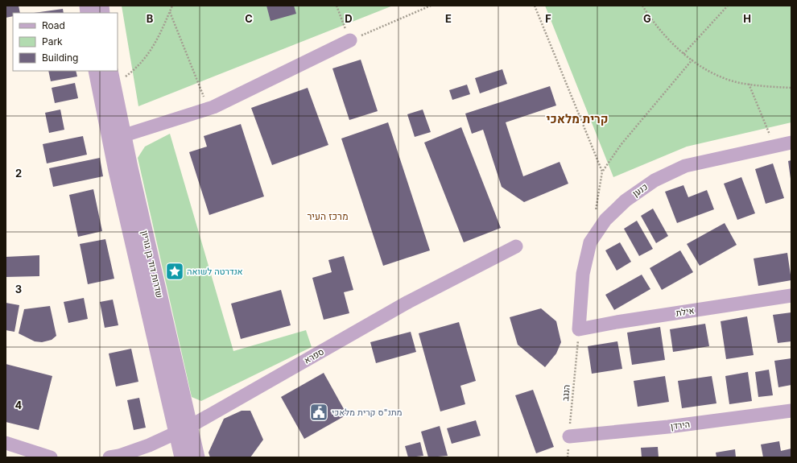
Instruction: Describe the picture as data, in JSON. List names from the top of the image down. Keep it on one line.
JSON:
{"streets":{"street":["כנען","שדרות דוד בן גוריון","אילת","ספרא","הירדן"],"path":["הנגב"]},"crossings":[["כנען","אילת"],["כנען","הנגב"],["שדרות דוד בן גוריון","ספרא"],["אילת","הנגב"],["הנגב","הירדן"]],"districts":["קרית מלאכי","מרכז העיר"],"places":{"place":["אנדרטה לשואה"],"public building":["מתנ\"ס קרית מלאכי"]},"legend":["Road","Park","Building"],"grid":{"columns":["B","C","D","E","F","G","H"],"rows":["2","3","4"]}}
